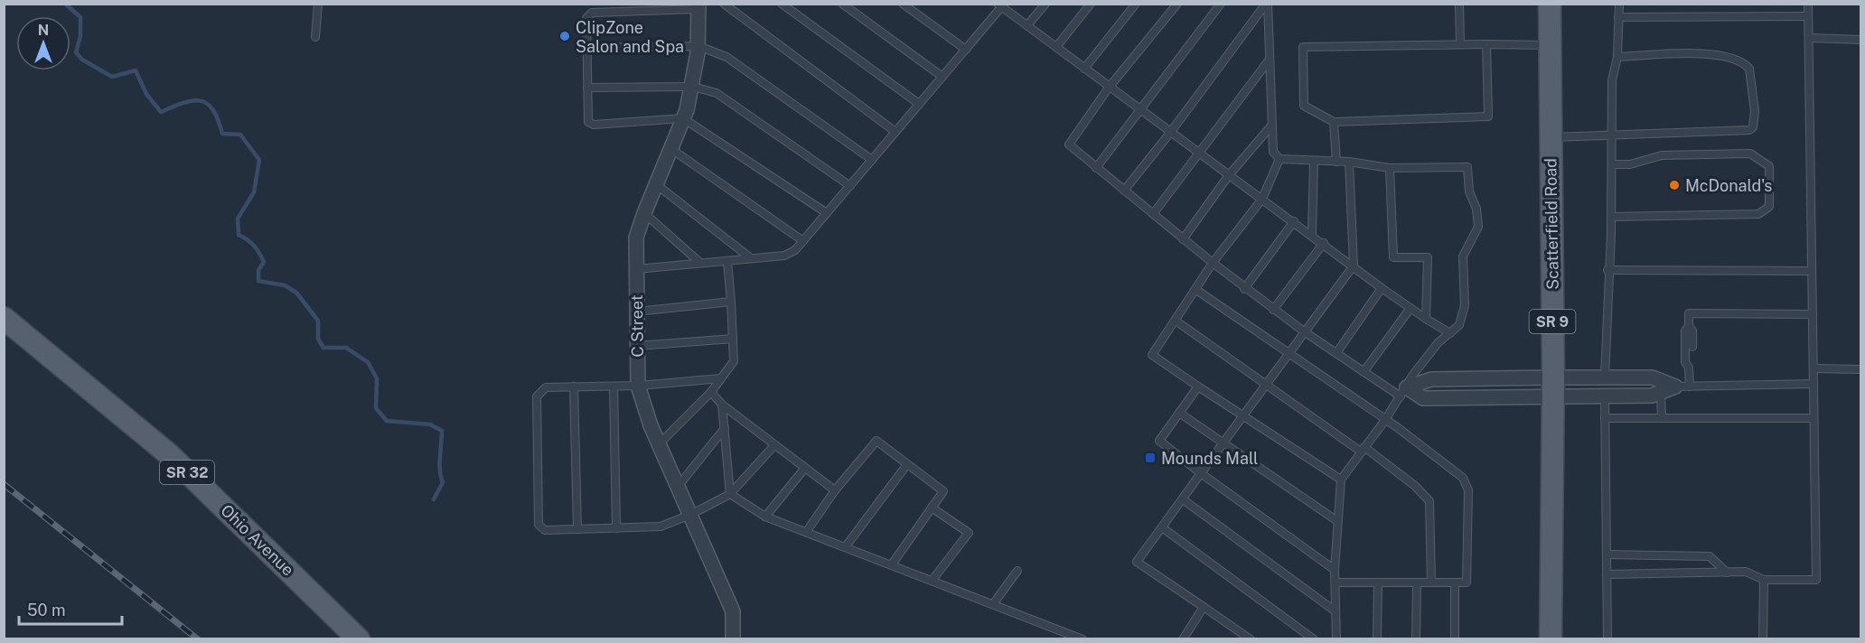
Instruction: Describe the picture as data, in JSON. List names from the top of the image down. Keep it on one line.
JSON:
{"streets":{"main road":["Scatterfield Road","SR 9","SR 32","Ohio Avenue"],"street":["C Street"]},"places":{"other":["ClipZone Salon and Spa","McDonald's"],"transit":["Mounds Mall"]},"scale_bar":"50 m","north":"top"}
